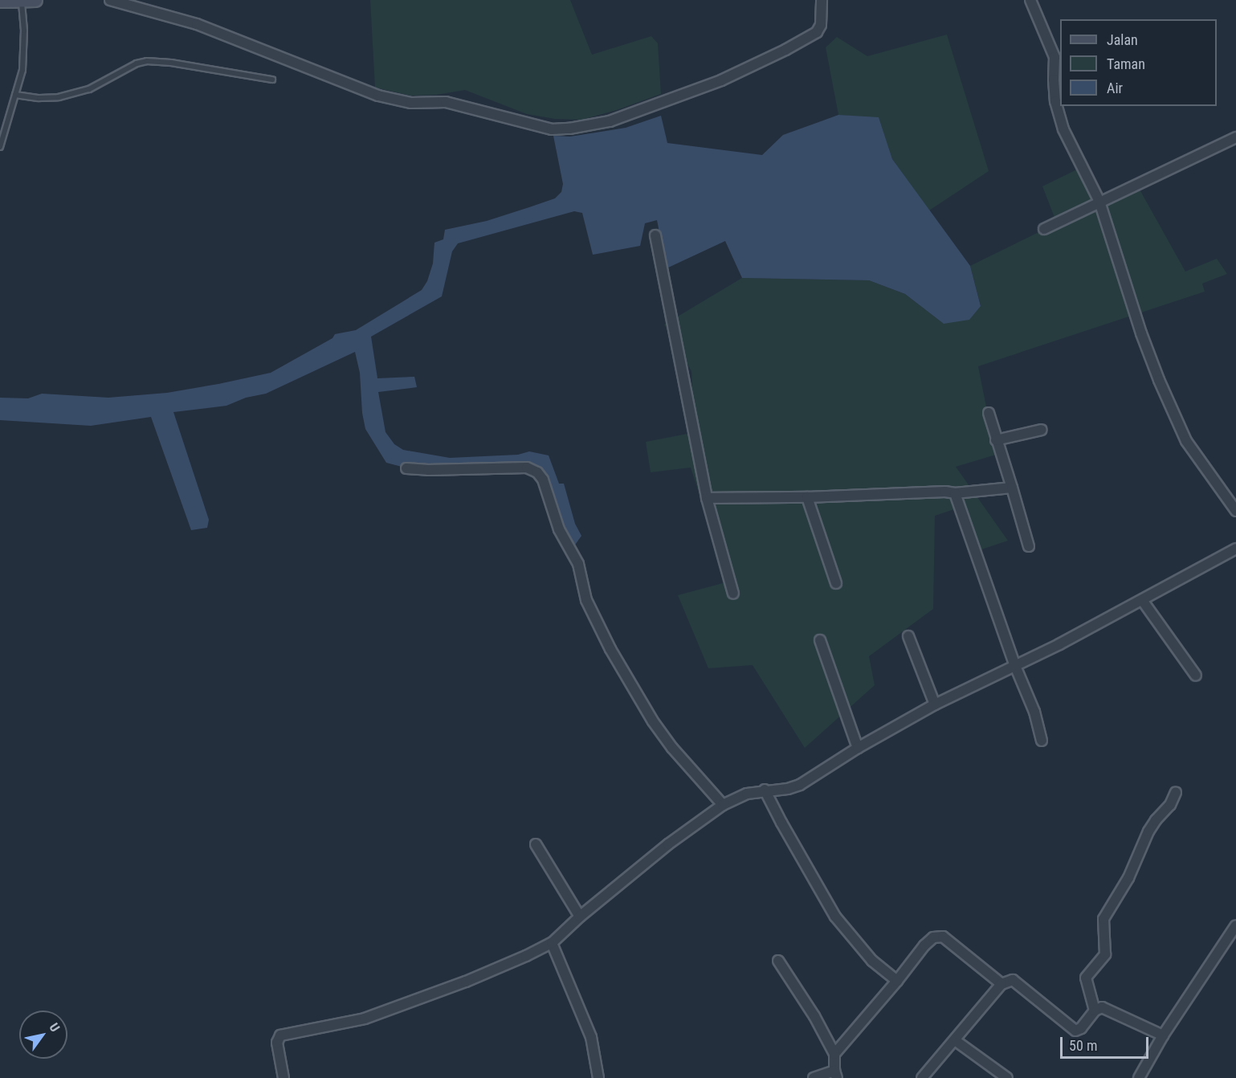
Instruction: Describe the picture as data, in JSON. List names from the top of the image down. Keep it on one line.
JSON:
{"legend":["Jalan","Taman","Air"],"scale_bar":"50 m","north":"top right"}
